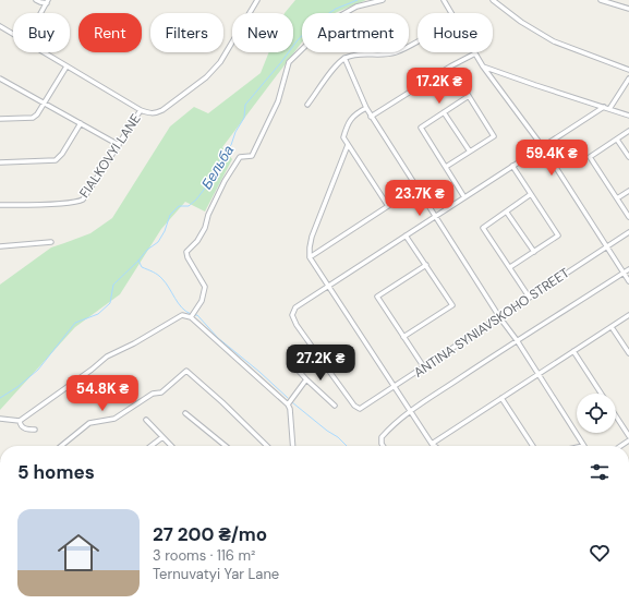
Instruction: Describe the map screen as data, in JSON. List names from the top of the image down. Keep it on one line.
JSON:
{"streets":{"street":["FIALKOVYI LANE","ANTINA SYNIAVSKOHO STREET"]},"water":["Бельба"],"page":{"chip":["Buy","Rent","Filters","New","Apartment","House"],"price":["17.2K ₴","59.4K ₴","23.7K ₴","27.2K ₴","54.8K ₴"],"heading":"5 homes","list":[{"name":"27 200 ₴/mo","note":"3 rooms · 116 m² · Ternuvatyi Yar Lane"}]}}
